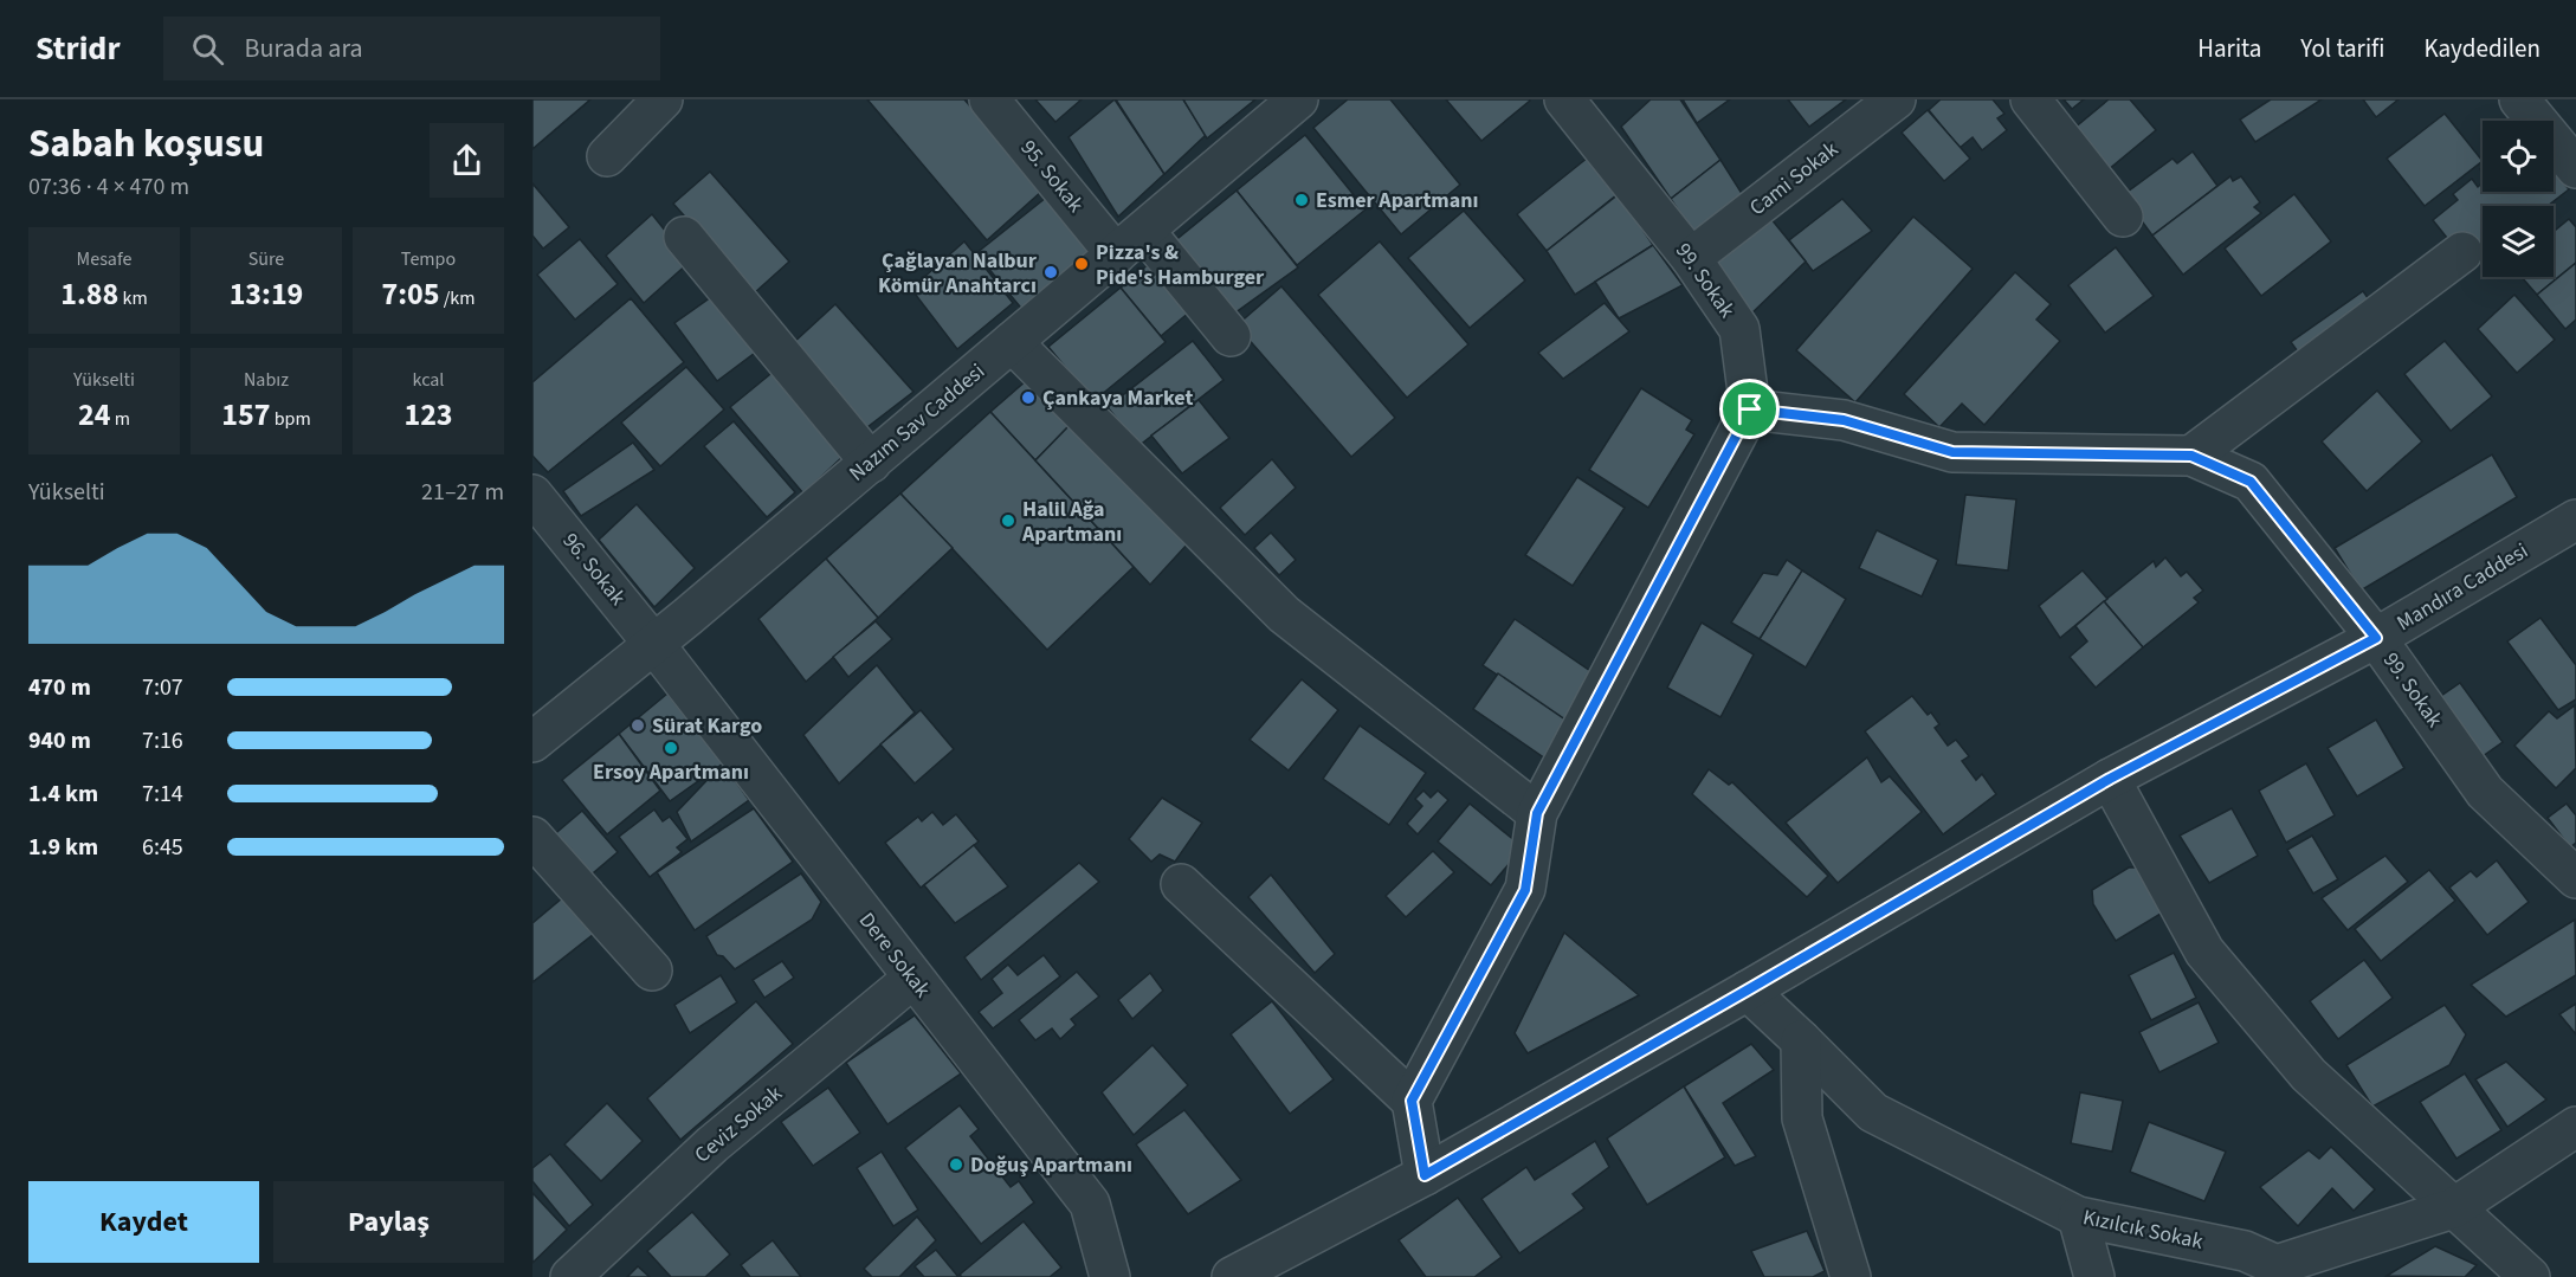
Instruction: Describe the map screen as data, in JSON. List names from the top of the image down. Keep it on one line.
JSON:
{"streets":{"street":["95. Sokak","Cami Sokak","99. Sokak","Nazım Sav Caddesi","96. Sokak","Mandıra Caddesi","Dere Sokak","Ceviz Sokak","Kızılcık Sokak"]},"crossings":[["95. Sokak","Nazım Sav Caddesi"],["Cami Sokak","99. Sokak"],["99. Sokak","Mandıra Caddesi"],["Nazım Sav Caddesi","96. Sokak"],["Nazım Sav Caddesi","Dere Sokak"],["96. Sokak","Dere Sokak"],["Mandıra Caddesi","Kızılcık Sokak"],["Dere Sokak","Ceviz Sokak"]],"places":["Esmer Apartmanı","Pizza's & Pide's Hamburger","Çağlayan Nalbur Kömür Anahtarcı","Çankaya Market","Halil Ağa Apartmanı","Sürat Kargo","Ersoy Apartmanı","Doğuş Apartmanı"],"page":{"header":"Stridr","search":"Burada ara","nav":["Harita","Yol tarifi","Kaydedilen"],"heading":["Sabah koşusu","07:36 · 4 × 470 m"],"stats":[["Mesafe","1.88 km"],["Süre","13:19"],["Tempo","7:05 /km"],["Yükselti","24 m"],["Nabız","157 bpm"],["kcal","123"]],"chart":["Yükselti","21–27 m"],"list":[{"name":"470 m","note":"7:07"},{"name":"940 m","note":"7:16"},{"name":"1.4 km","note":"7:14"},{"name":"1.9 km","note":"6:45"}],"buttons":["Kaydet","Paylaş"]}}
